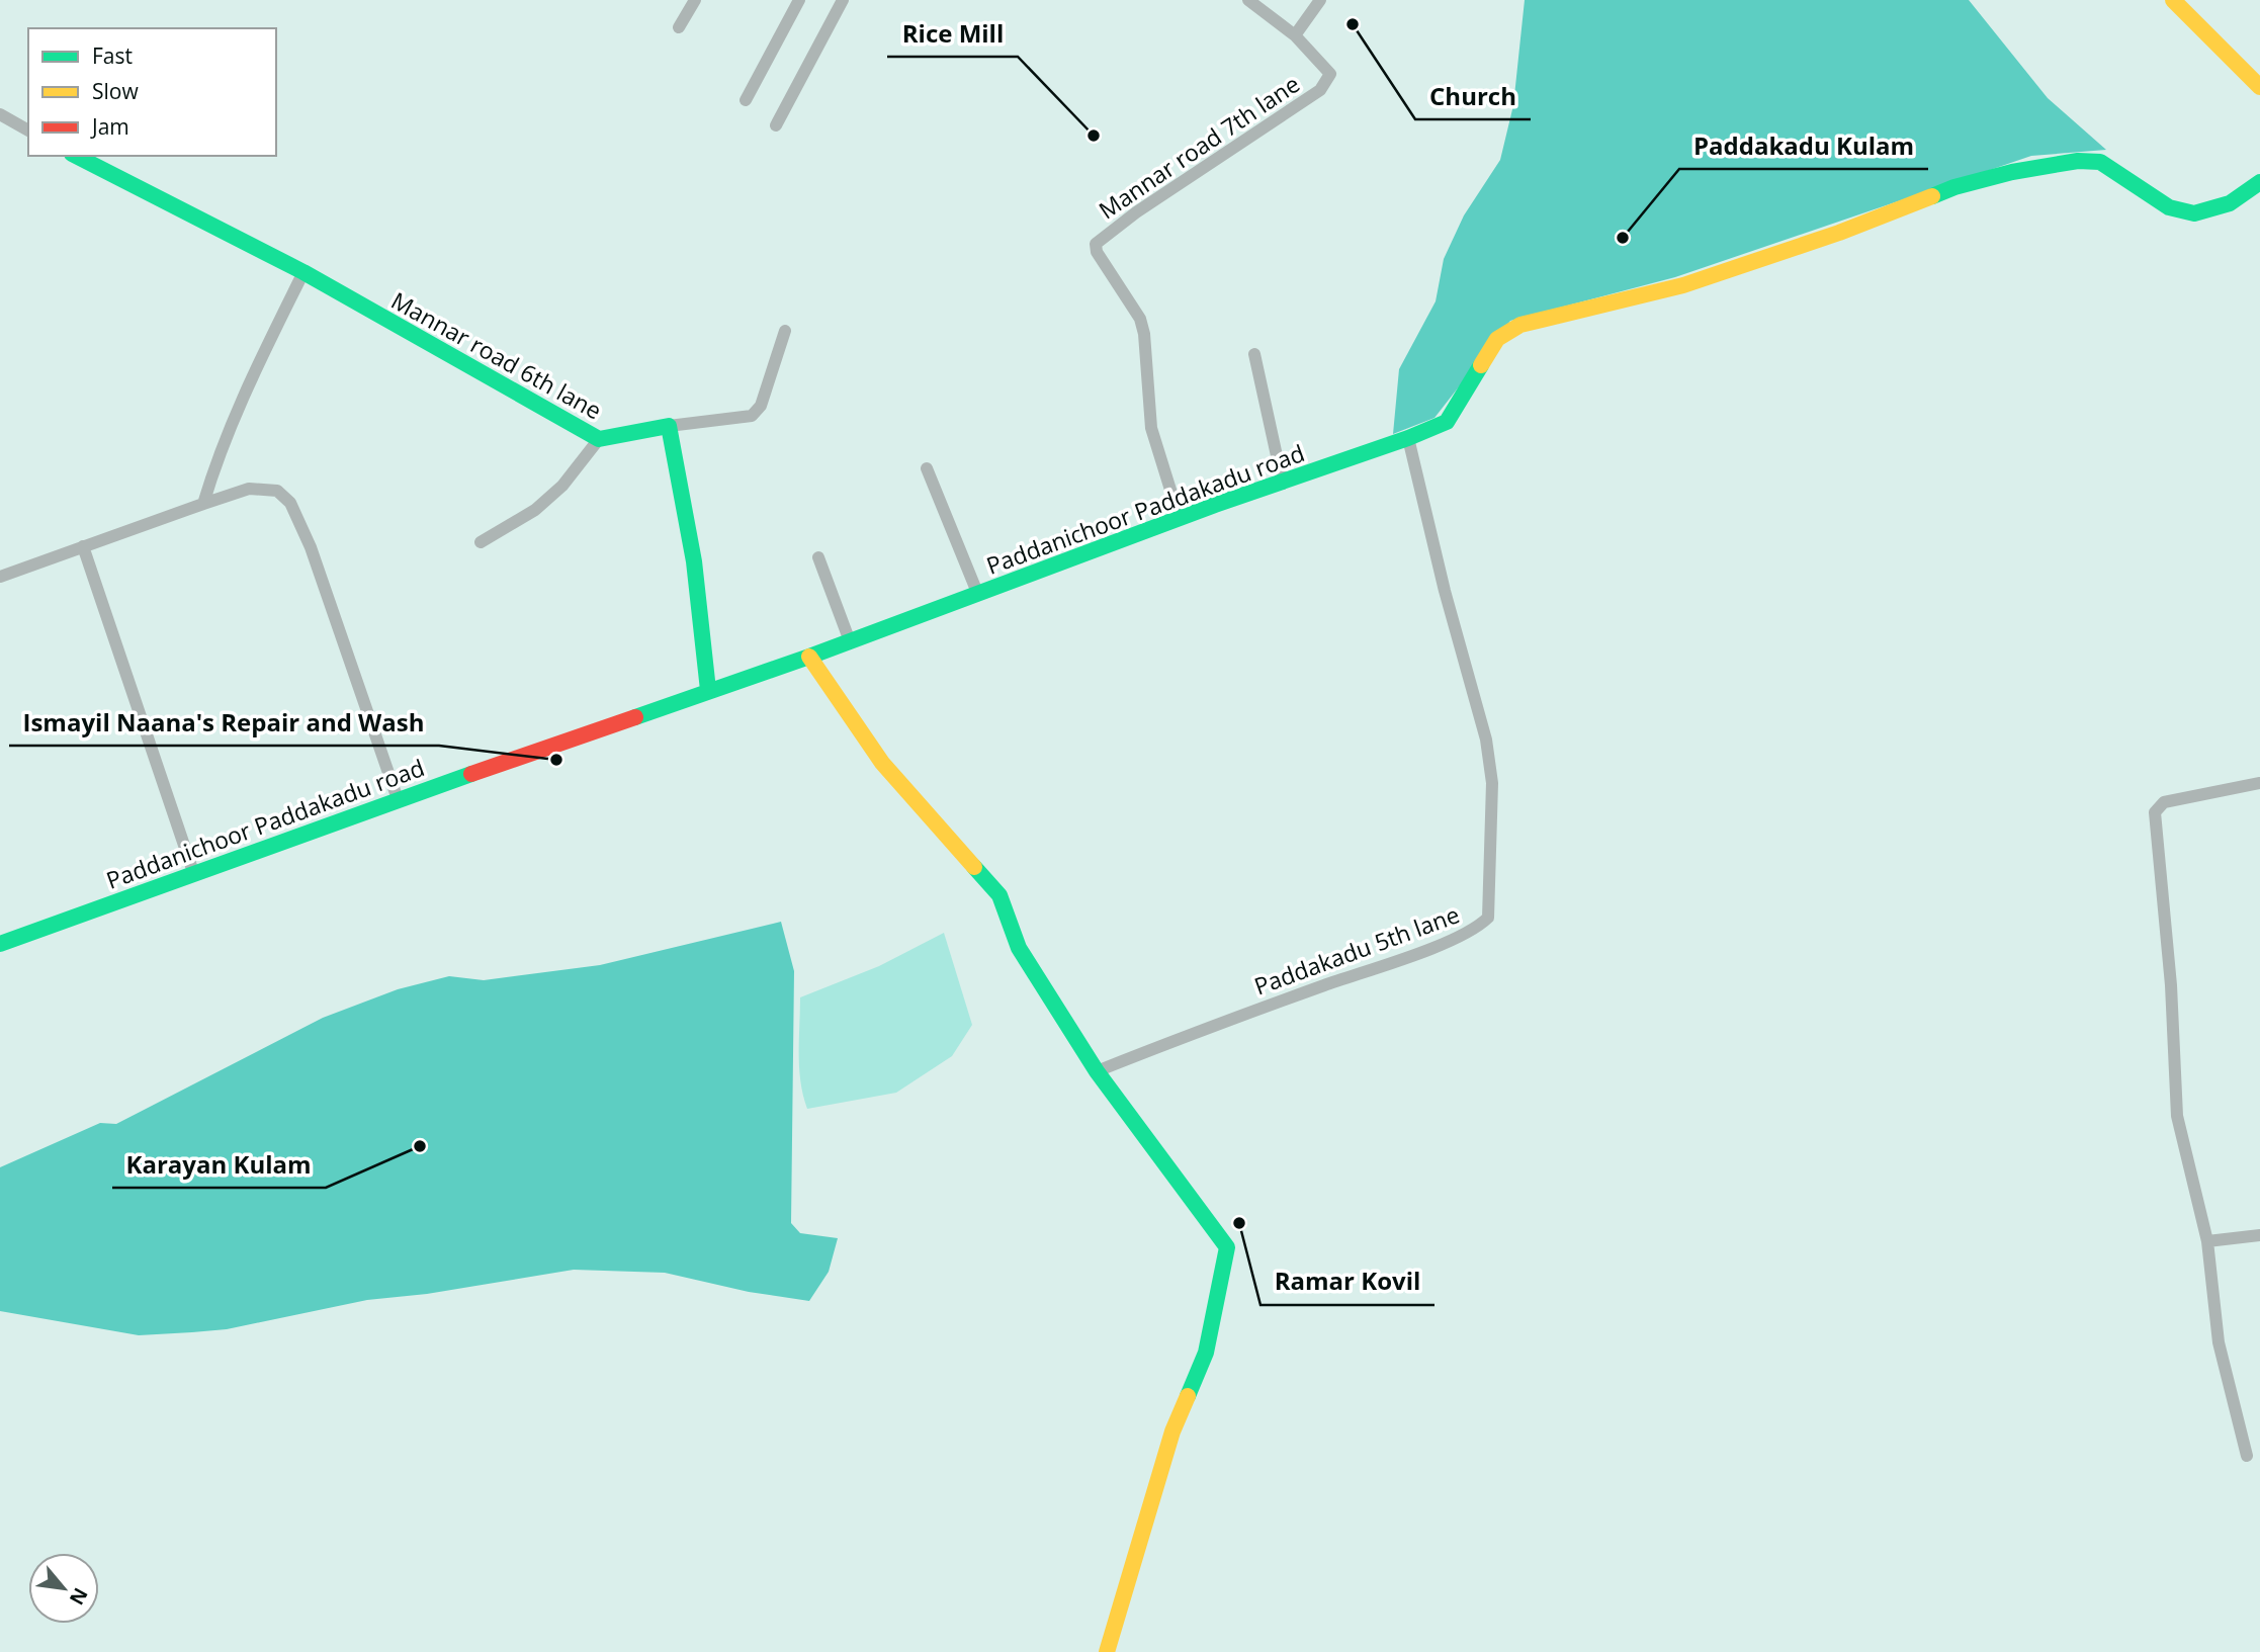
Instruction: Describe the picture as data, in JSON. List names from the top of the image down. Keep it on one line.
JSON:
{"streets":{"street":["Mannar road 7th lane","Mannar road 6th lane","Paddanichoor Paddakadu road","Paddakadu 5th lane"]},"crossings":[["Mannar road 7th lane","Paddanichoor Paddakadu road"],["Paddanichoor Paddakadu road","Paddakadu 5th lane"]],"places":["Church","Rice Mill","Paddakadu Kulam","Ismayil Naana's Repair and Wash","Karayan Kulam","Ramar Kovil"],"legend":["Fast","Slow","Jam"],"north":"bottom right"}
